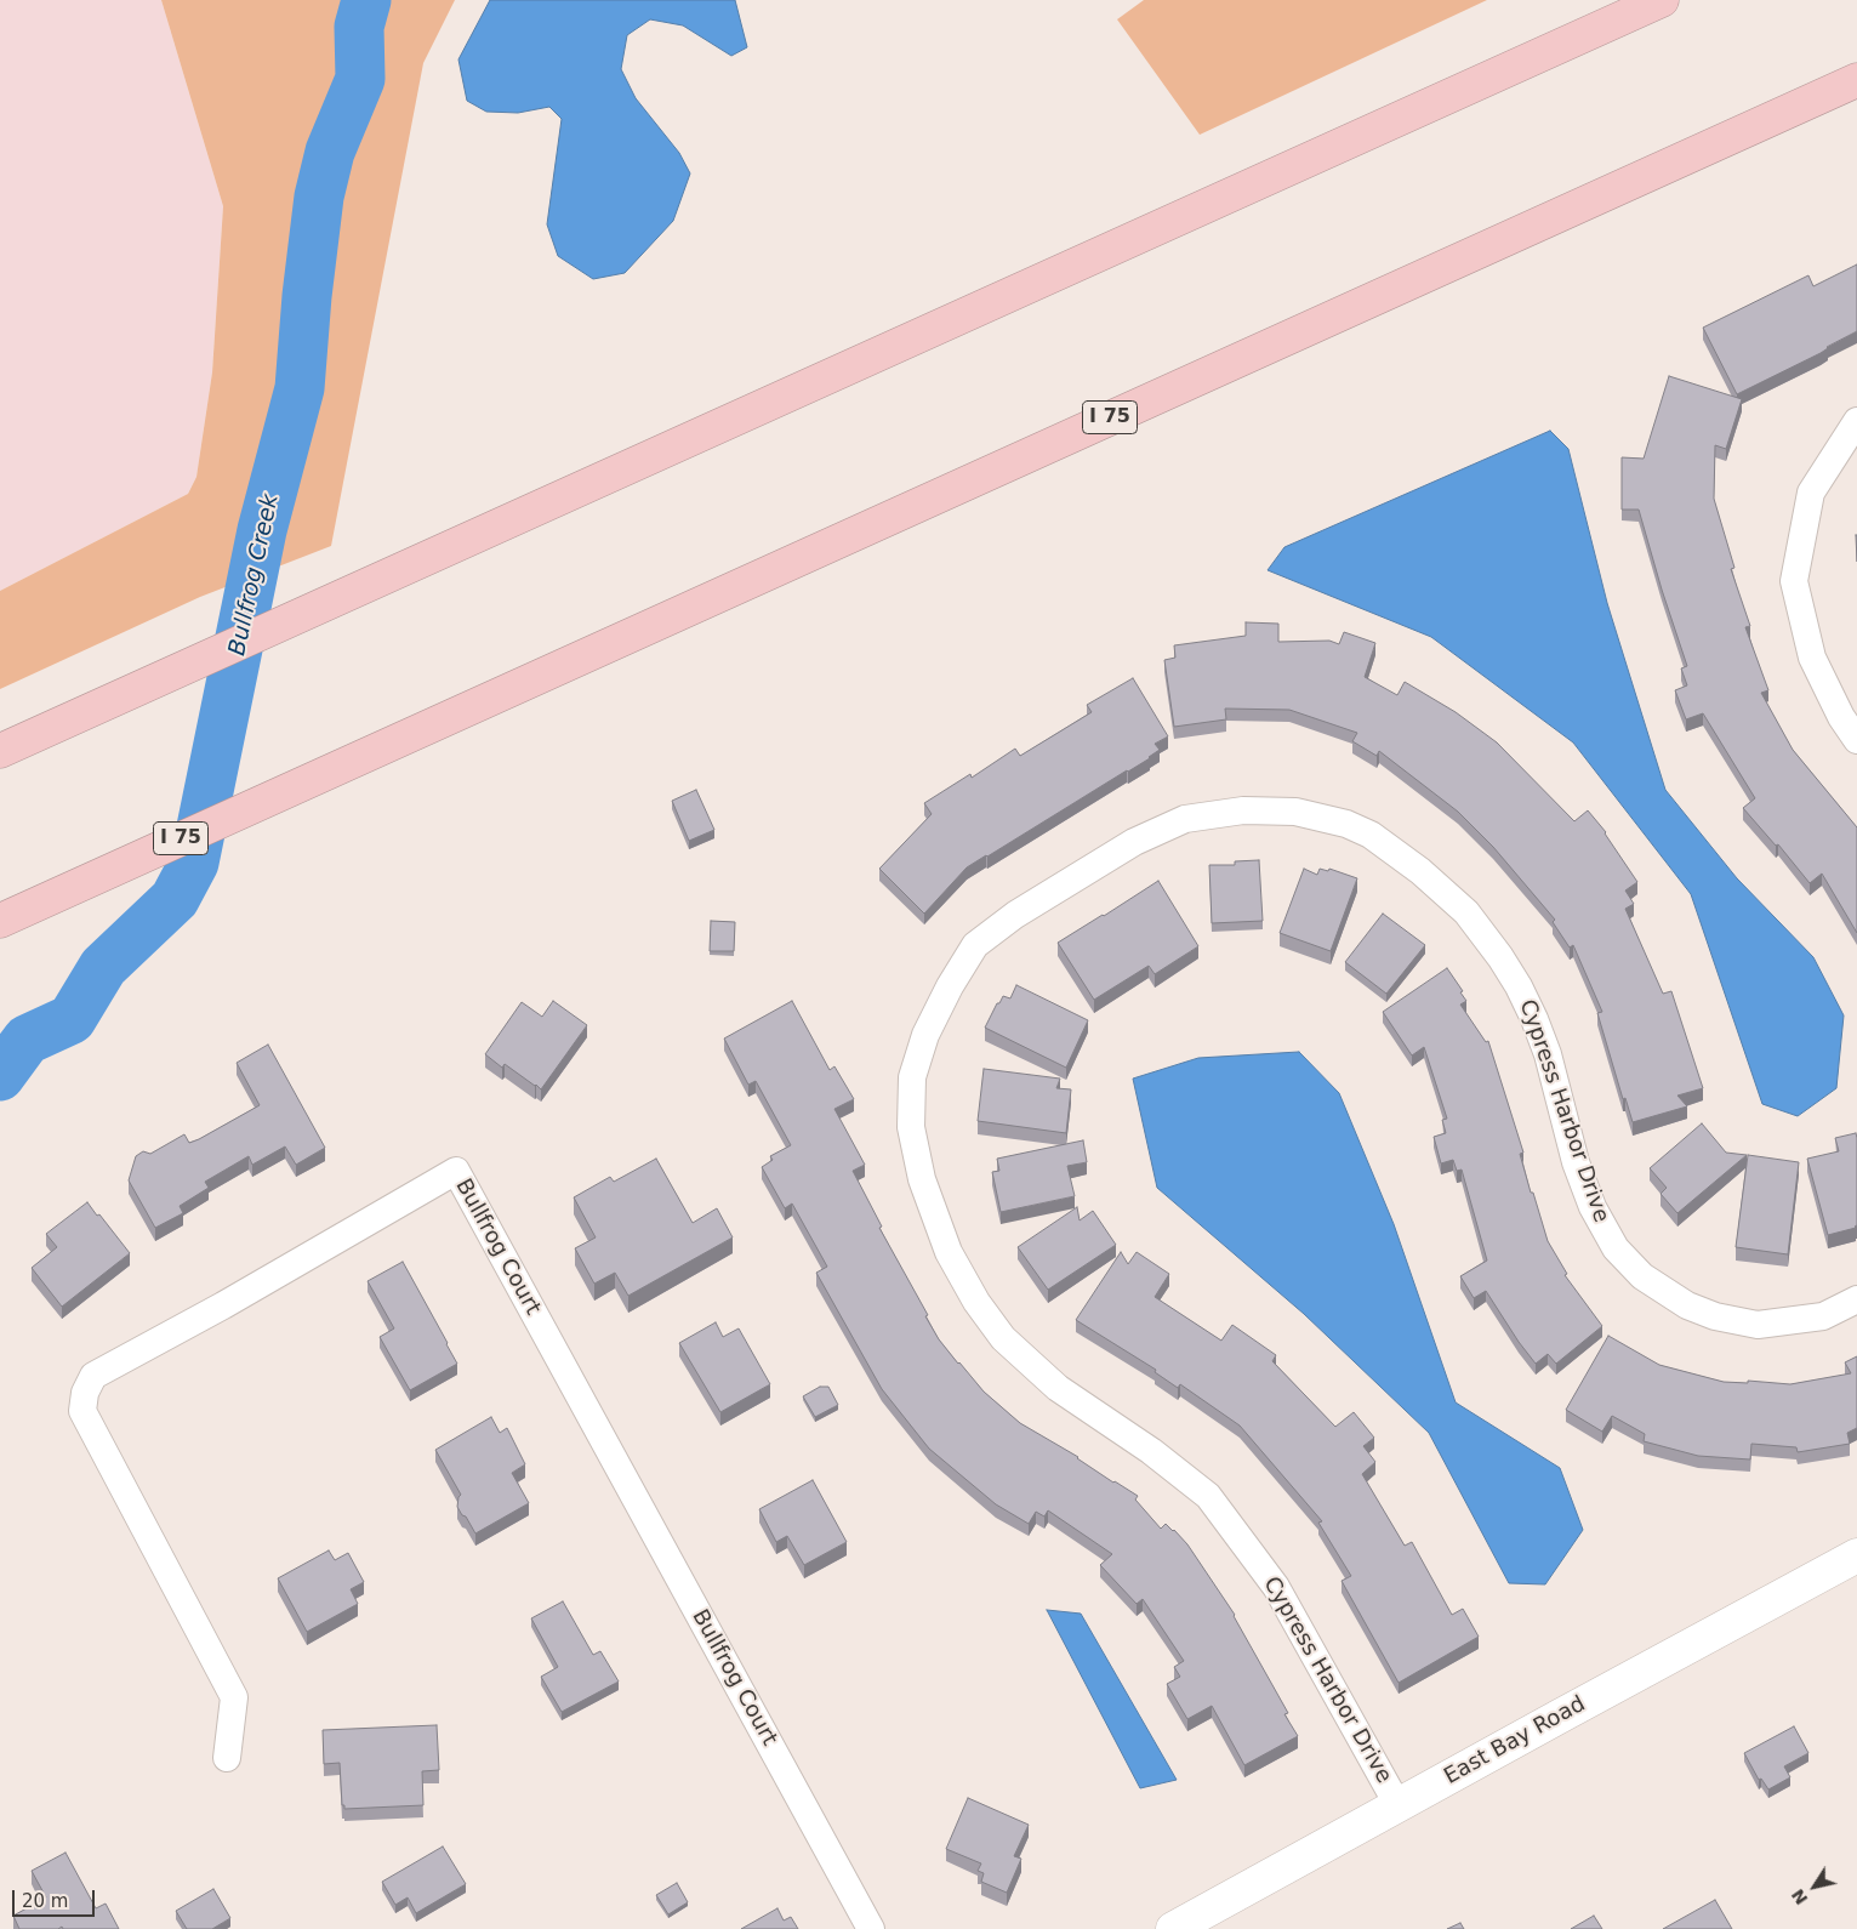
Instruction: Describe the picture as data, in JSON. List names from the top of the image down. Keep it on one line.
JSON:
{"streets":{"highway":["I 75"],"street":["Cypress Harbor Drive","Bullfrog Court","East Bay Road"]},"crossings":[["Cypress Harbor Drive","East Bay Road"]],"water":["Bullfrog Creek"],"scale_bar":"20 m","north":"bottom left"}
